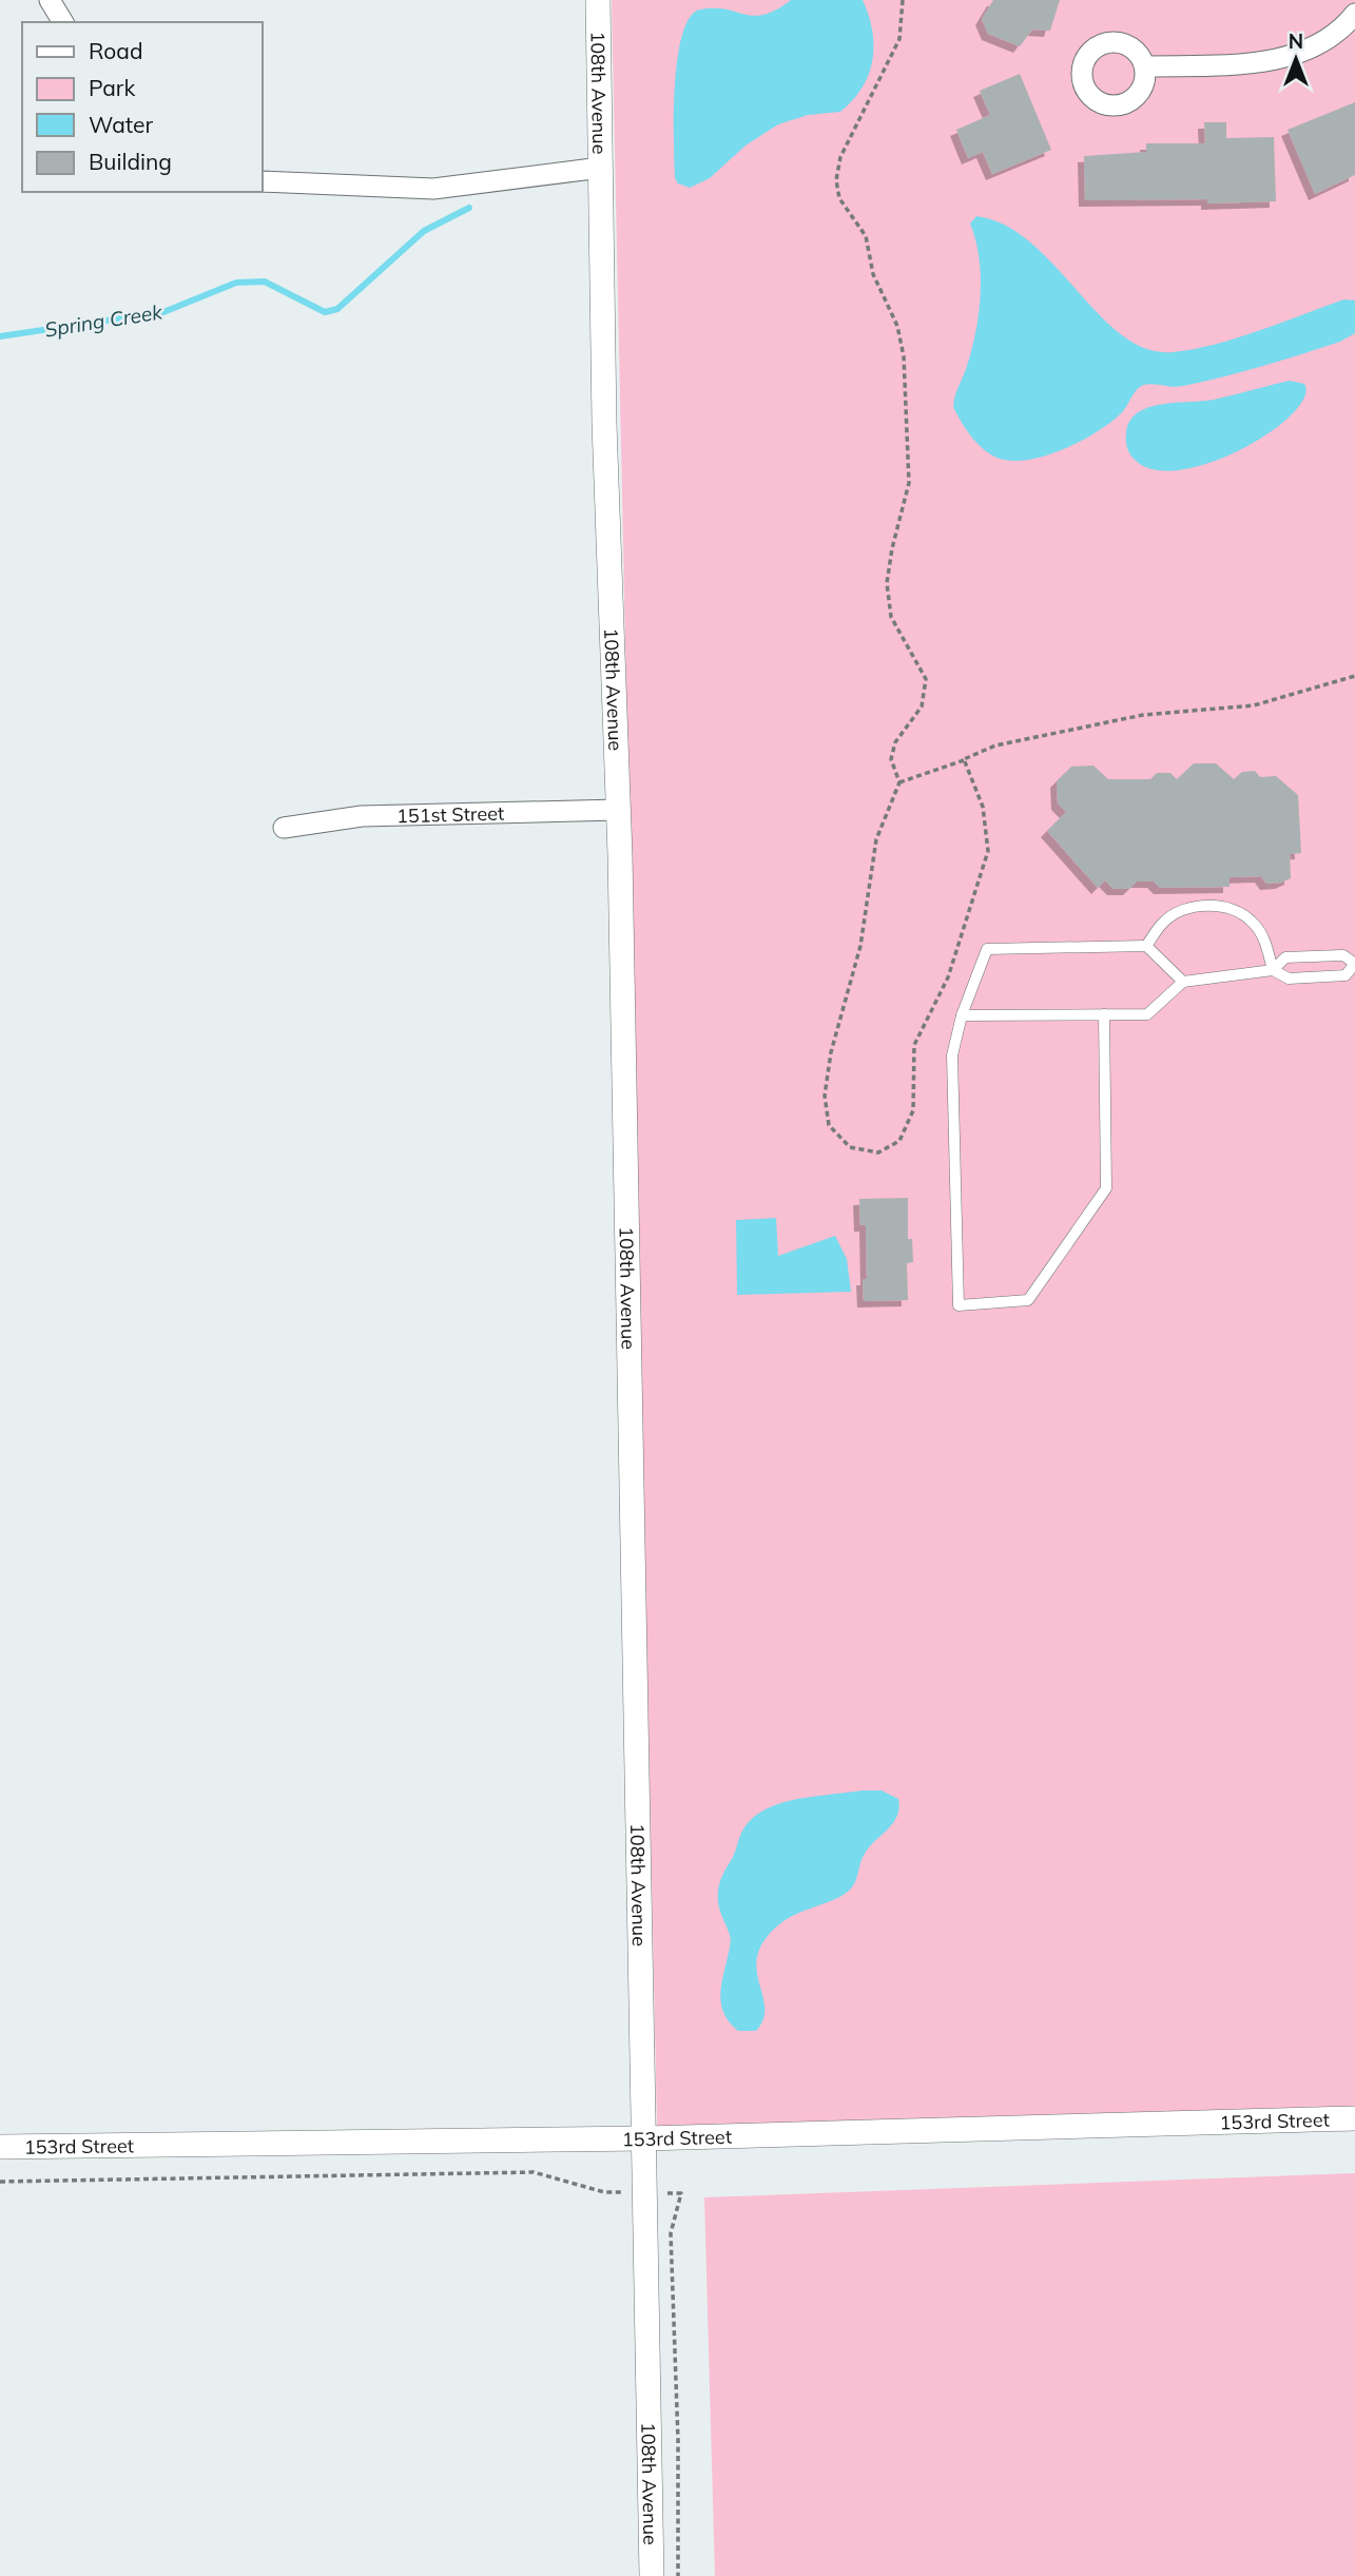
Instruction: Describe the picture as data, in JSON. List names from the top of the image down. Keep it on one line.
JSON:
{"streets":{"street":["108th Avenue","151st Street","153rd Street"]},"crossings":[["108th Avenue","151st Street"],["108th Avenue","153rd Street"]],"water":["Spring Creek"],"legend":["Road","Park","Water","Building"],"north":"top"}
